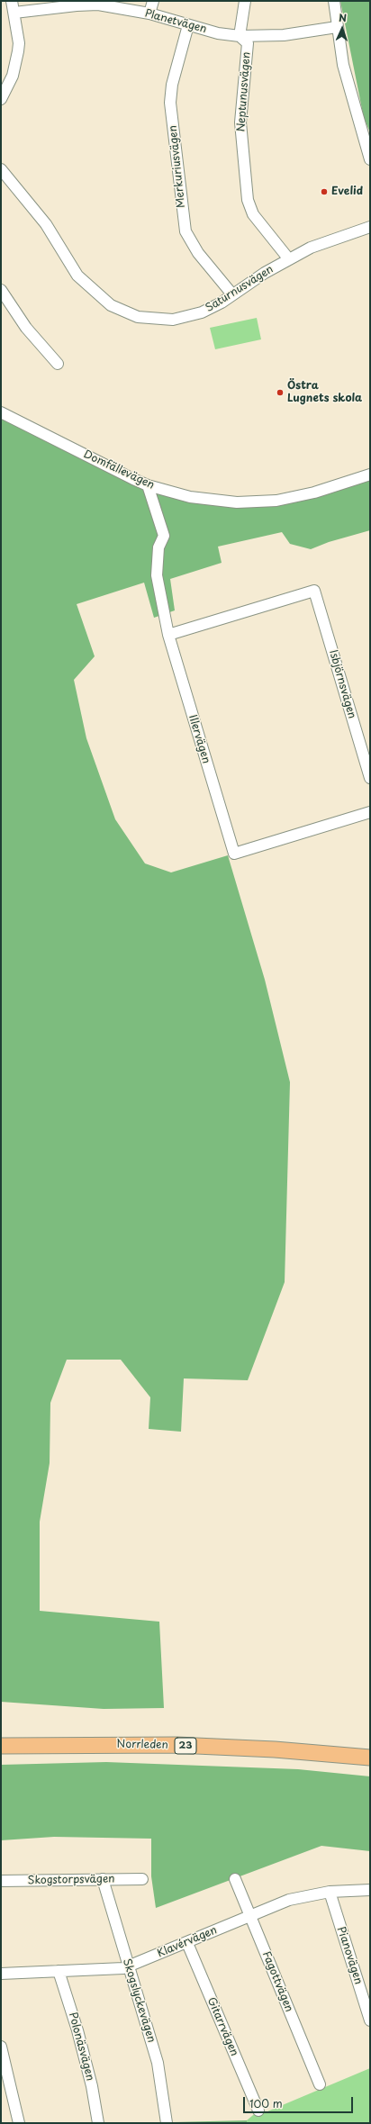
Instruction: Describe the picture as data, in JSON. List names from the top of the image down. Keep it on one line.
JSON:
{"streets":{"highway":["Norrleden","23"],"street":["Planetvägen","Neptunusvägen","Merkuriusvägen","Saturnusvägen","Domfällevägen","Isbjörnsvägen","Illervägen","Skogstorpsvägen","Klavérvägen","Pianovägen","Fagottvägen","Skogslyckevägen","Gitarrvägen","Polonäsvägen"]},"crossings":[["Planetvägen","Neptunusvägen"],["Planetvägen","Merkuriusvägen"],["Neptunusvägen","Saturnusvägen"],["Merkuriusvägen","Saturnusvägen"],["Isbjörnsvägen","Illervägen"],["Skogstorpsvägen","Skogslyckevägen"],["Klavérvägen","Pianovägen"],["Klavérvägen","Fagottvägen"],["Klavérvägen","Skogslyckevägen"],["Klavérvägen","Gitarrvägen"],["Klavérvägen","Polonäsvägen"]],"places":["Evelid","Östra Lugnets skola"],"scale_bar":"100 m","north":"top"}
